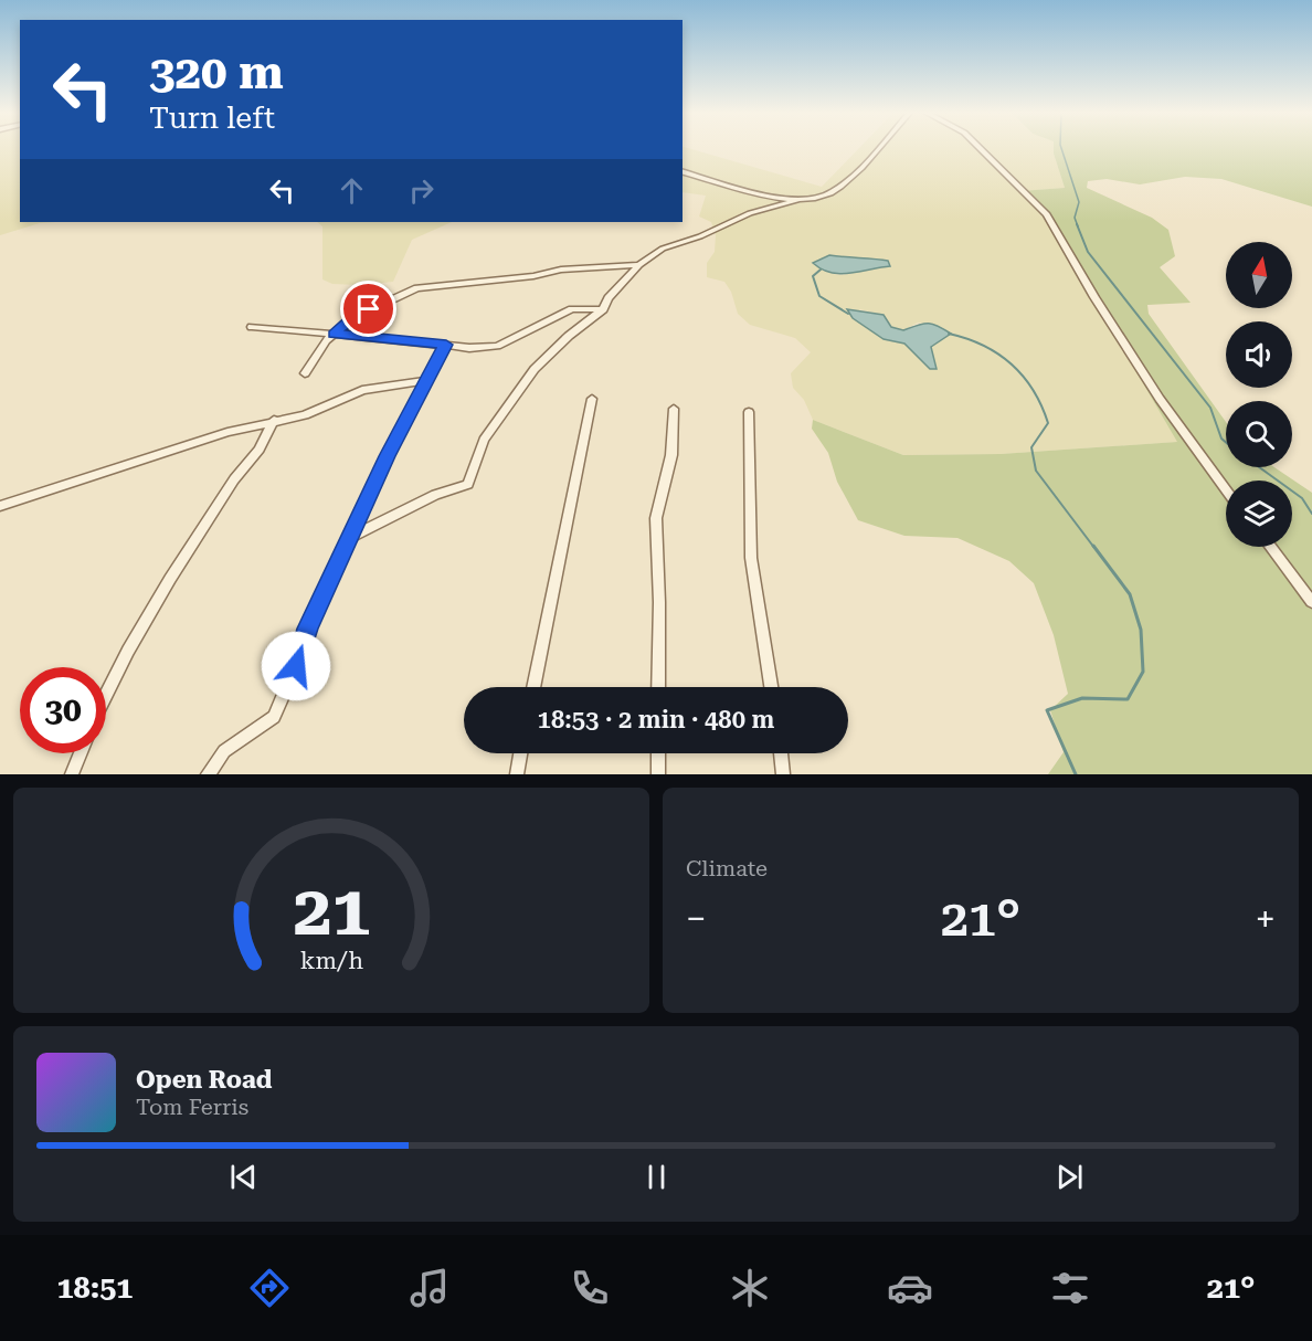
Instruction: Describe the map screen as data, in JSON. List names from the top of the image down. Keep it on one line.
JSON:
{"north":"top","page":{"turn":["320 m","Turn left"],"limit":"30","trip":"18:53 · 2 min · 480 m","tile":"Climate","heat":["−","21°","+"],"song":["Open Road","Tom Ferris"],"tabs":["18:51","21°"],"gauge":["21","km/h"]}}
